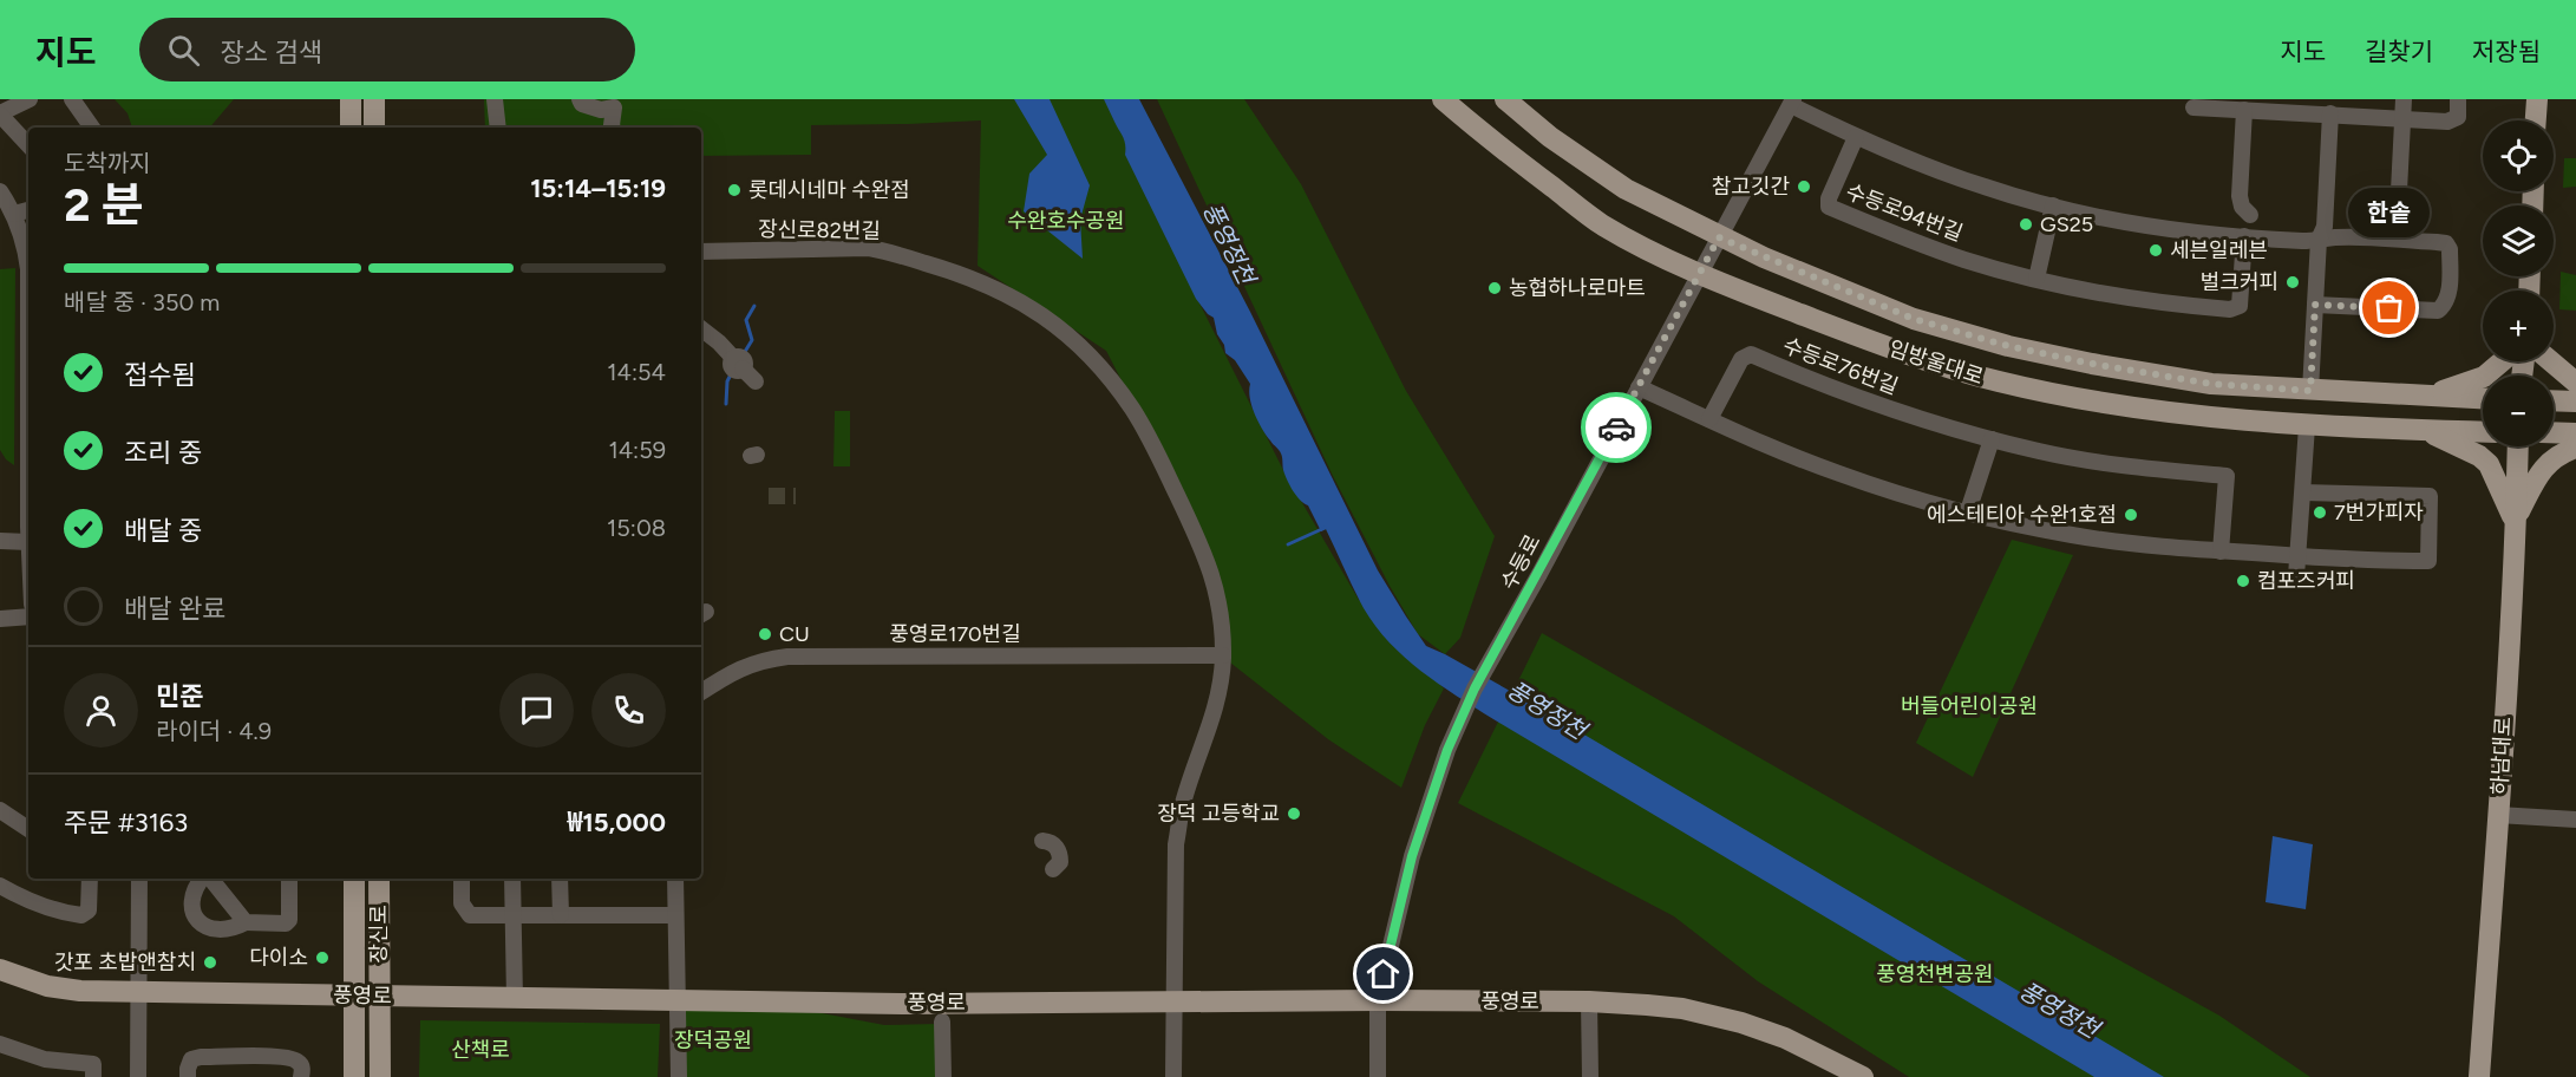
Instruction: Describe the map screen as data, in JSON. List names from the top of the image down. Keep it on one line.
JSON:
{"streets":{"main road":["임방울대로","하남대로","장신로","풍영로"],"street":["수등로94번길","장신로82번길","수등로76번길","수등로","풍영로170번길"]},"crossings":[["장신로82번길","풍영로170번길"],["임방울대로","수등로"],["수등로","풍영로"],["장신로","풍영로"]],"water":["풍영정천"],"parks":["수완호수공원","버들어린이공원","풍영천변공원","장덕공원","산책로"],"places":["참고깃간","롯데시네마 수완점","GS25","세븐일레븐","벌크커피","농협하나로마트","한솥","7번가피자","에스테티아 수완1호점","컴포즈커피","CU","장덕 고등학교","다이소","갓포 초밥앤참치"],"page":{"header":"지도","search":"장소 검색","nav":["지도","길찾기","저장됨"],"map_buttons":["+","−"],"heading":["2 분","도착까지","15:14–15:19"],"panel":["민준","라이더 · 4.9","주문 #3163","₩15,000"],"bubble":"한솥","bar":"배달 중 · 350 m","list":[["접수됨","14:54"],["조리 중","14:59"],["배달 중","15:08"],"배달 완료"]}}
